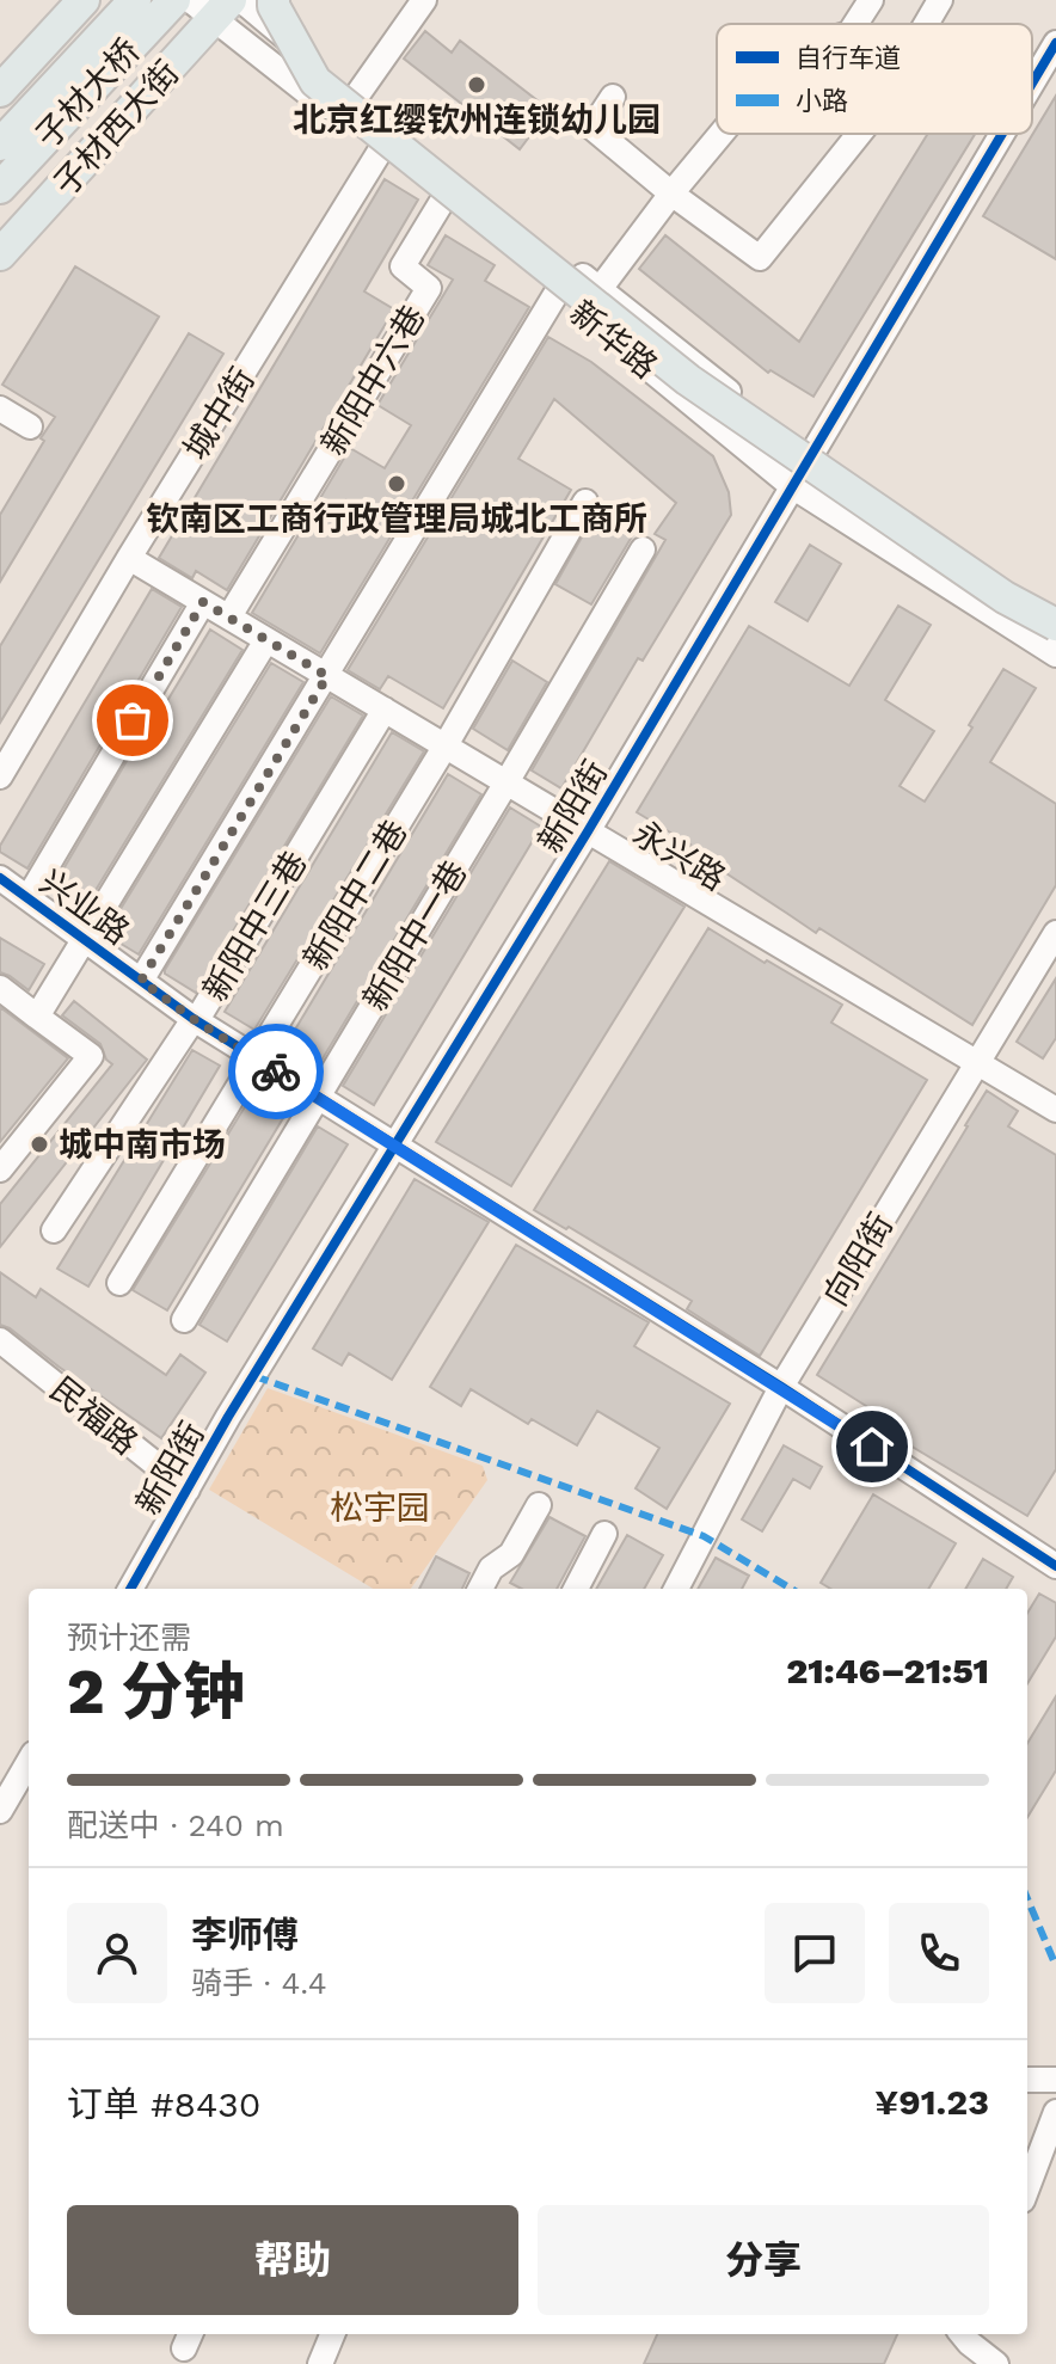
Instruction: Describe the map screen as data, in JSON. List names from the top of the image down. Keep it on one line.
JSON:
{"streets":{"main road":["子材大桥","子材西大街"],"street":["新华路","新阳中六巷","城中街","新阳街","永兴路","新阳中二巷","兴业路","新阳中三巷","新阳中一巷","向阳街","民福路"]},"crossings":[["子材西大街","新华路"],["新华路","新阳中六巷"],["新华路","城中街"],["新华路","新阳街"],["新阳中六巷","永兴路"],["城中街","永兴路"],["新阳街","永兴路"],["新阳街","兴业路"],["新阳街","民福路"],["永兴路","新阳中二巷"],["永兴路","新阳中三巷"],["永兴路","新阳中一巷"],["永兴路","向阳街"],["新阳中二巷","兴业路"],["兴业路","新阳中三巷"],["兴业路","新阳中一巷"],["兴业路","向阳街"]],"parks":["松宇园"],"places":["北京红缨钦州连锁幼儿园","钦南区工商行政管理局城北工商所","城中南市场"],"legend":["自行车道","小路"],"page":{"heading":["2 分钟","预计还需","21:46–21:51"],"panel":["李师傅","骑手 · 4.4","订单 #8430","¥91.23"],"bar":"配送中 · 240 m","buttons":["帮助","分享"]}}
